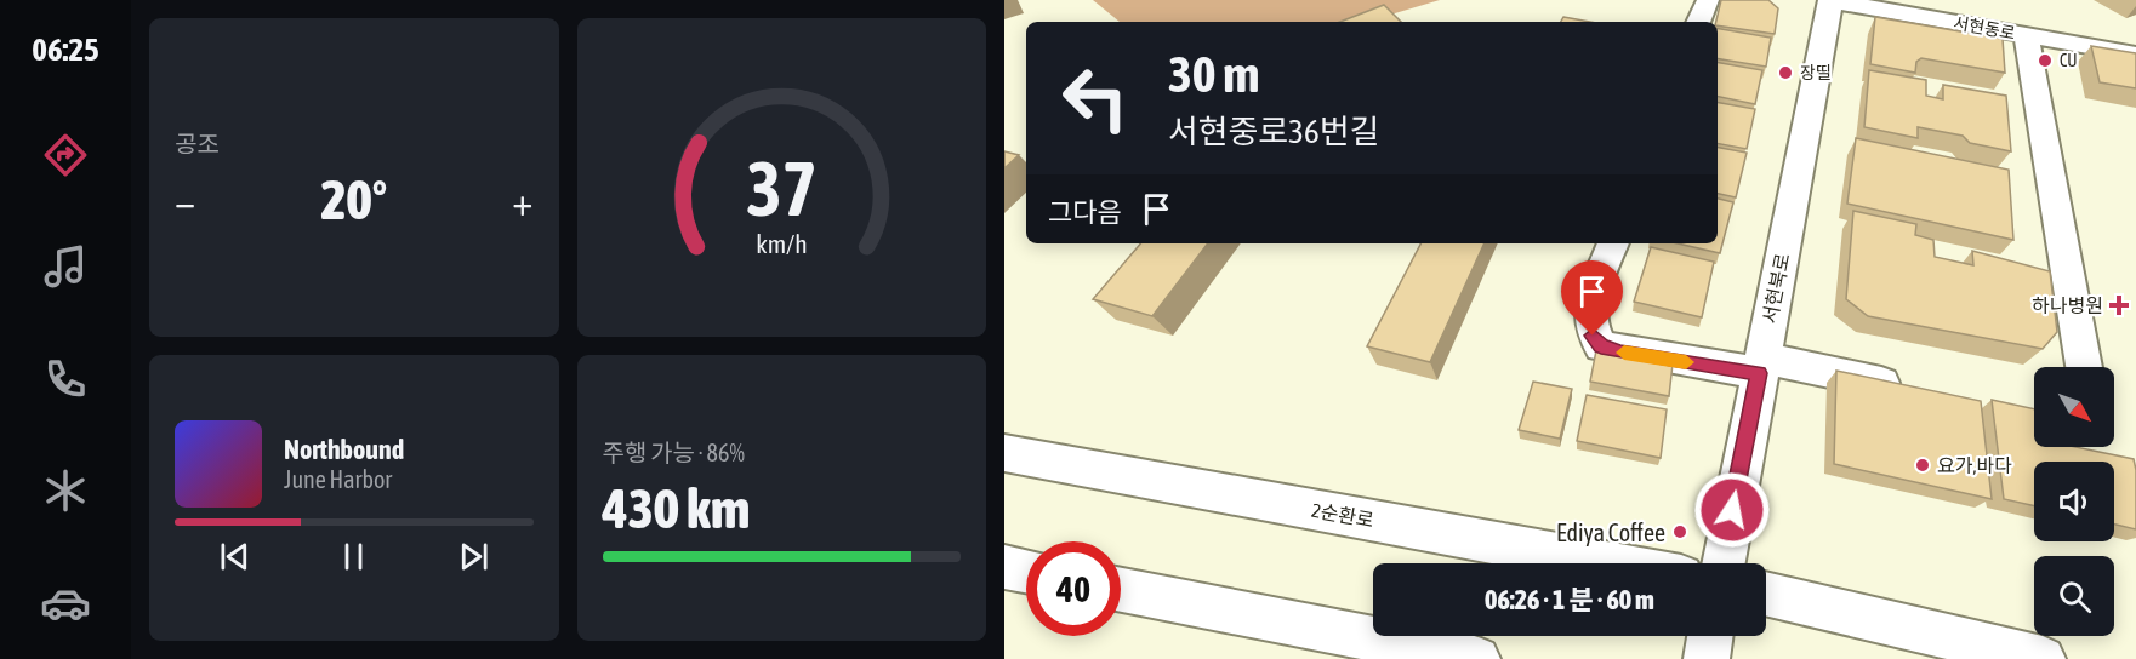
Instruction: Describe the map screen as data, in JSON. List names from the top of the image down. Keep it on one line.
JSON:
{"streets":{"street":["서현동로","서현북로","2순환로"]},"crossings":[["서현동로","서현북로"]],"places":{"other":["CU","장띨","요가,바다","Ediya Coffee"],"health":["하나병원"]},"north":"bottom right","page":{"tabs":"06:25","tile":["공조",["주행 가능 · 86%","430 km"]],"turn":["30 m","서현중로36번길"],"heat":["−","20°","+"],"then":"그다음","song":["Northbound","June Harbor"],"limit":"40","trip":"06:26 · 1 분 · 60 m","gauge":["37","km/h"]}}
